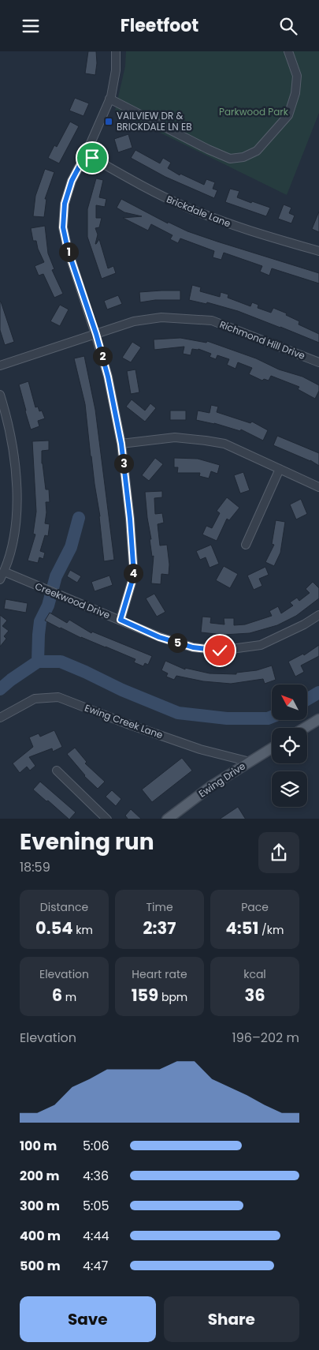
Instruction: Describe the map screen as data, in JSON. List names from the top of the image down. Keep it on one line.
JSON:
{"streets":{"main road":["Ewing Drive"],"street":["Brickdale Lane","Richmond Hill Drive","Creekwood Drive","Ewing Creek Lane"]},"crossings":[["Ewing Creek Lane","Ewing Drive"]],"parks":["Parkwood Park"],"places":{"transit":["VAILVIEW DR & BRICKDALE LN EB"]},"north":"top left","page":{"header":"Fleetfoot","pins":["1","2","3","4","5"],"heading":["Evening run","18:59"],"stats":[["Distance","0.54 km"],["Time","2:37"],["Pace","4:51 /km"],["Elevation","6 m"],["Heart rate","159 bpm"],["kcal","36"]],"chart":["Elevation","196–202 m"],"list":[{"name":"100 m","note":"5:06"},{"name":"200 m","note":"4:36"},{"name":"300 m","note":"5:05"},{"name":"400 m","note":"4:44"},{"name":"500 m","note":"4:47"}],"buttons":["Save","Share"]}}
